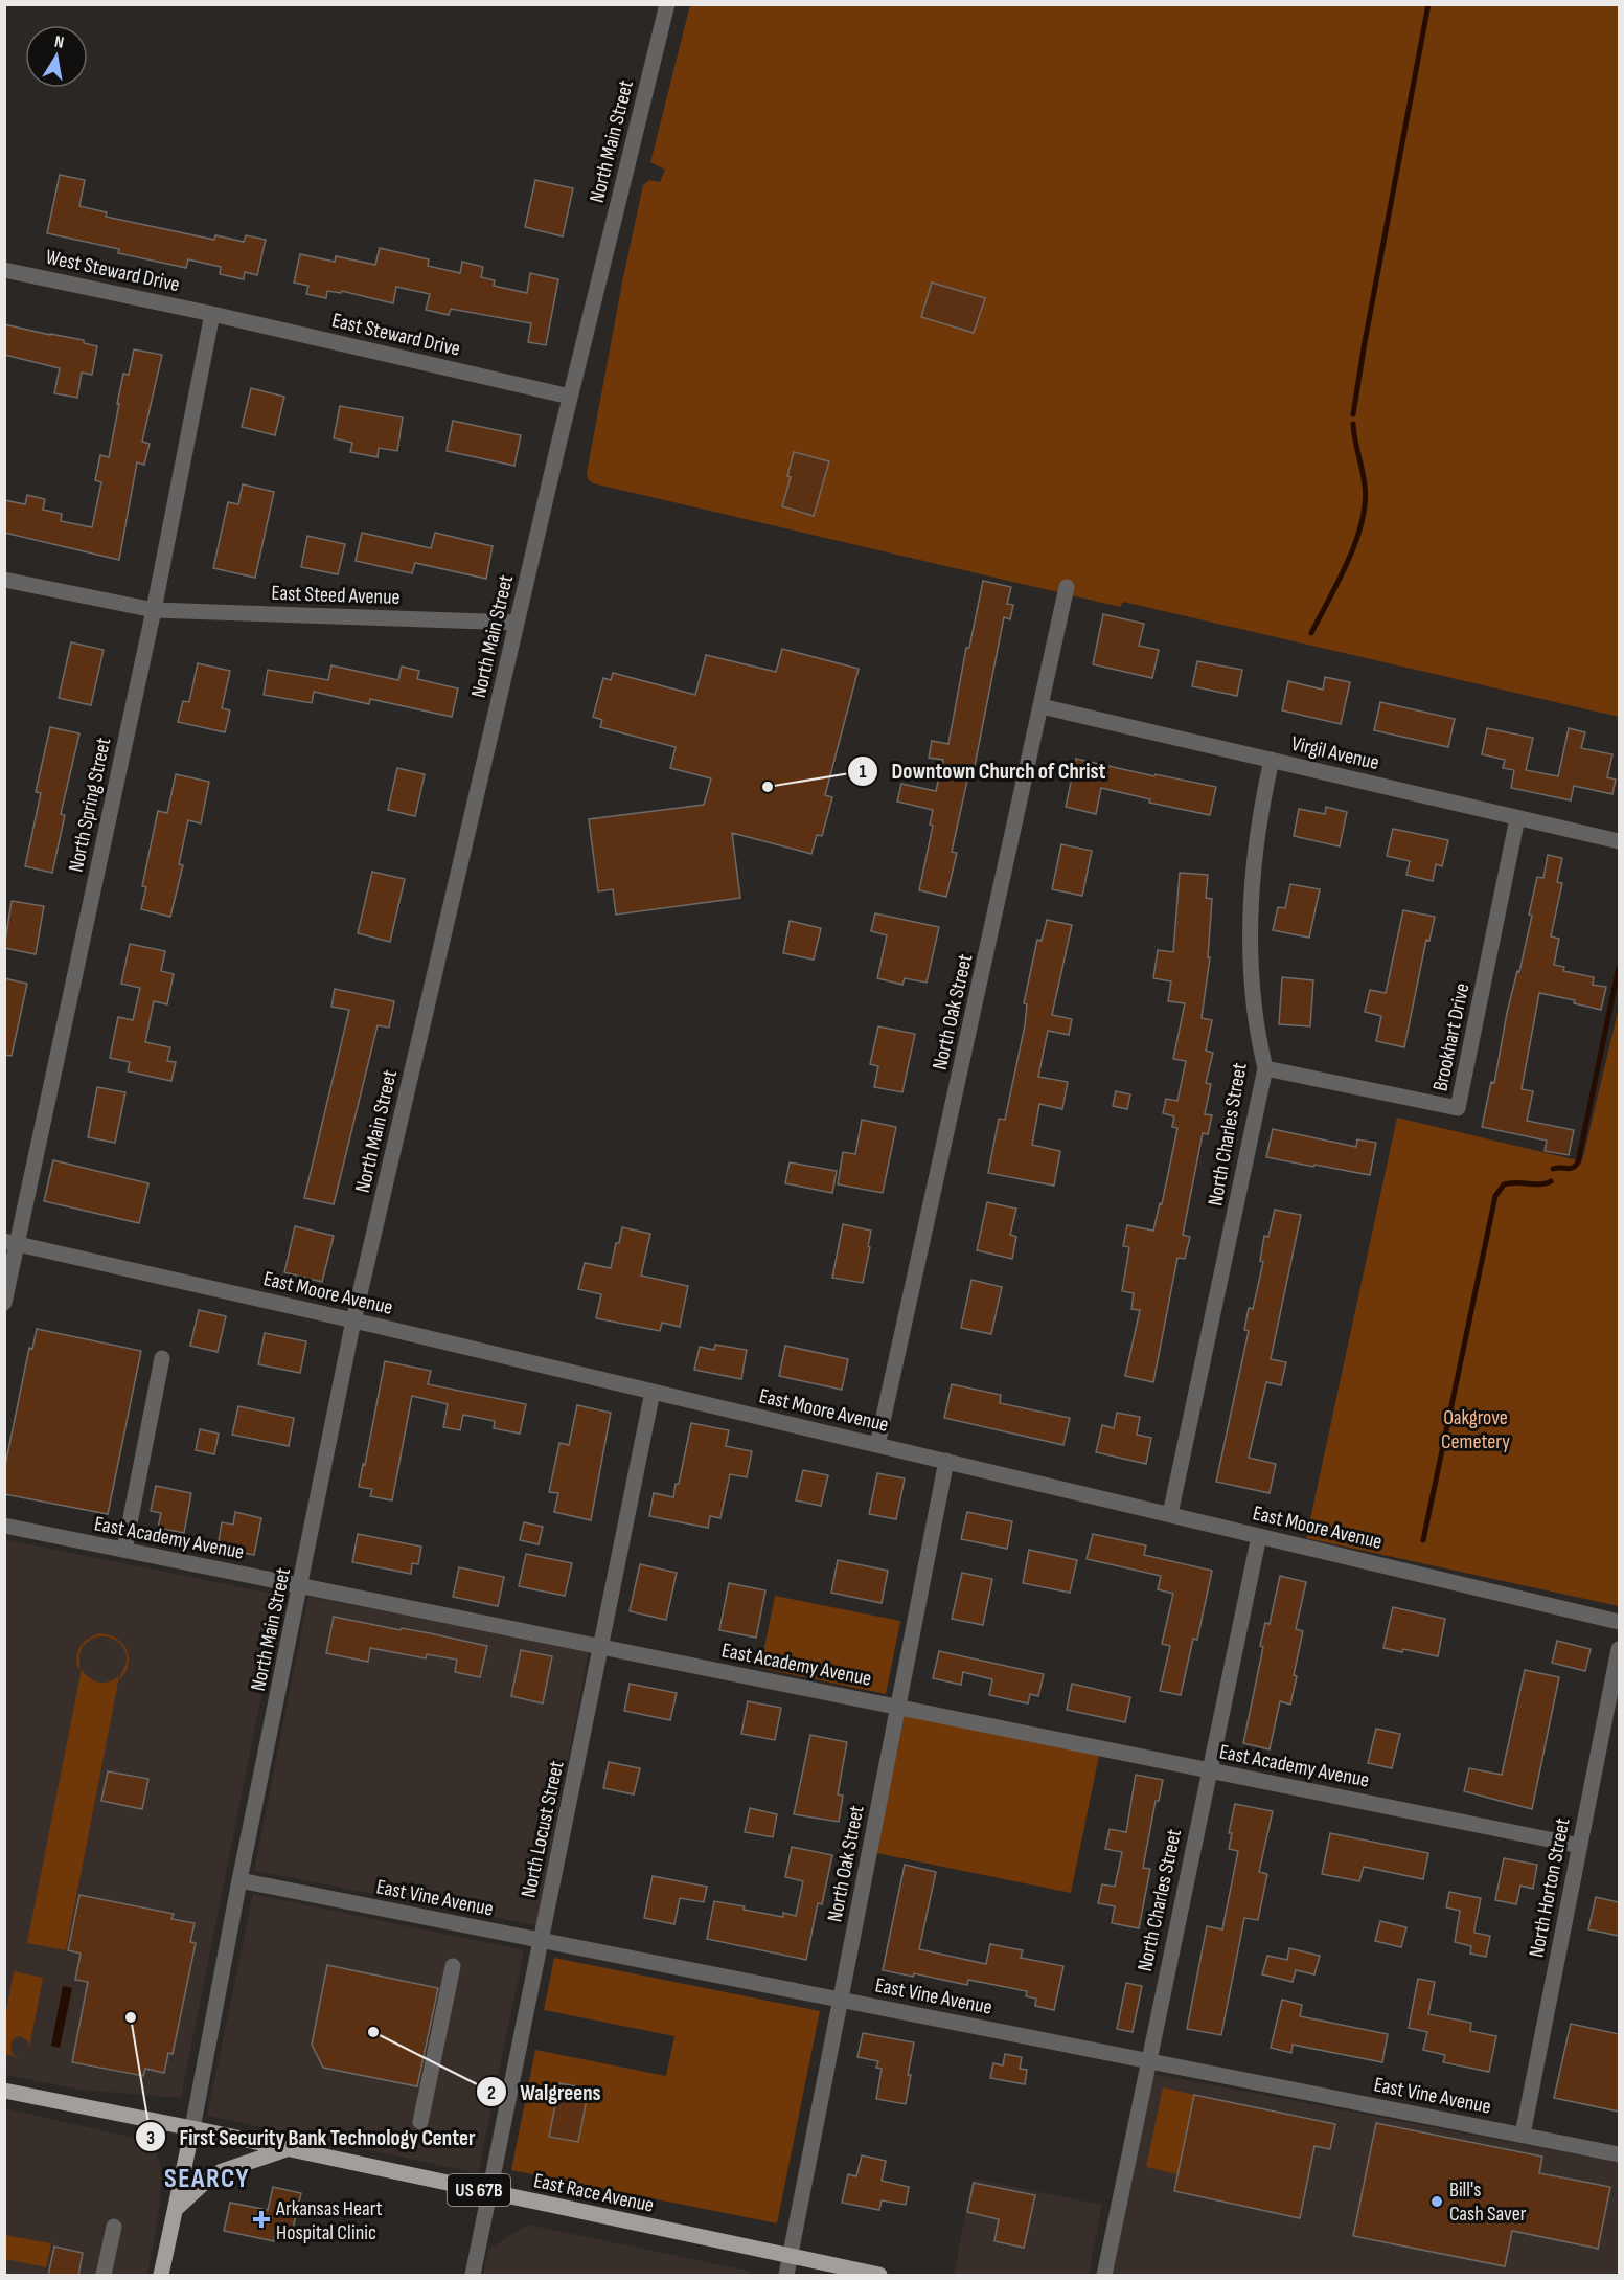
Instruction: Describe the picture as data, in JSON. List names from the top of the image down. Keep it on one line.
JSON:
{"streets":{"main road":["North Main Street","US 67B","East Race Avenue"],"street":["West Steward Drive","East Steward Drive","East Steed Avenue","Virgil Avenue","North Spring Street","North Oak Street","Brookhart Drive","North Charles Street","East Moore Avenue","East Academy Avenue","North Locust Street","North Horton Street","East Vine Avenue"]},"crossings":[["North Main Street","East Steward Drive"],["North Main Street","East Steed Avenue"],["North Main Street","East Moore Avenue"],["North Main Street","East Academy Avenue"],["North Main Street","East Vine Avenue"],["North Main Street","East Race Avenue"],["West Steward Drive","East Steward Drive"],["West Steward Drive","North Spring Street"],["East Steward Drive","North Spring Street"],["East Steed Avenue","North Spring Street"],["Virgil Avenue","North Oak Street"],["Virgil Avenue","Brookhart Drive"],["Virgil Avenue","North Charles Street"],["North Spring Street","East Moore Avenue"],["North Oak Street","East Moore Avenue"],["North Oak Street","East Academy Avenue"],["North Oak Street","East Vine Avenue"],["North Oak Street","East Race Avenue"],["Brookhart Drive","North Charles Street"],["North Charles Street","East Moore Avenue"],["North Charles Street","East Academy Avenue"],["North Charles Street","East Vine Avenue"],["East Moore Avenue","North Locust Street"],["East Academy Avenue","North Locust Street"],["East Academy Avenue","North Horton Street"],["North Locust Street","East Vine Avenue"],["North Locust Street","East Race Avenue"],["North Horton Street","East Vine Avenue"]],"districts":["SEARCY"],"parks":["Oakgrove Cemetery"],"places":{"other":["Downtown Church of Christ","First Security Bank Technology Center","Walgreens","Bill's Cash Saver"],"health":["Arkansas Heart Hospital Clinic"]},"north":"top"}
